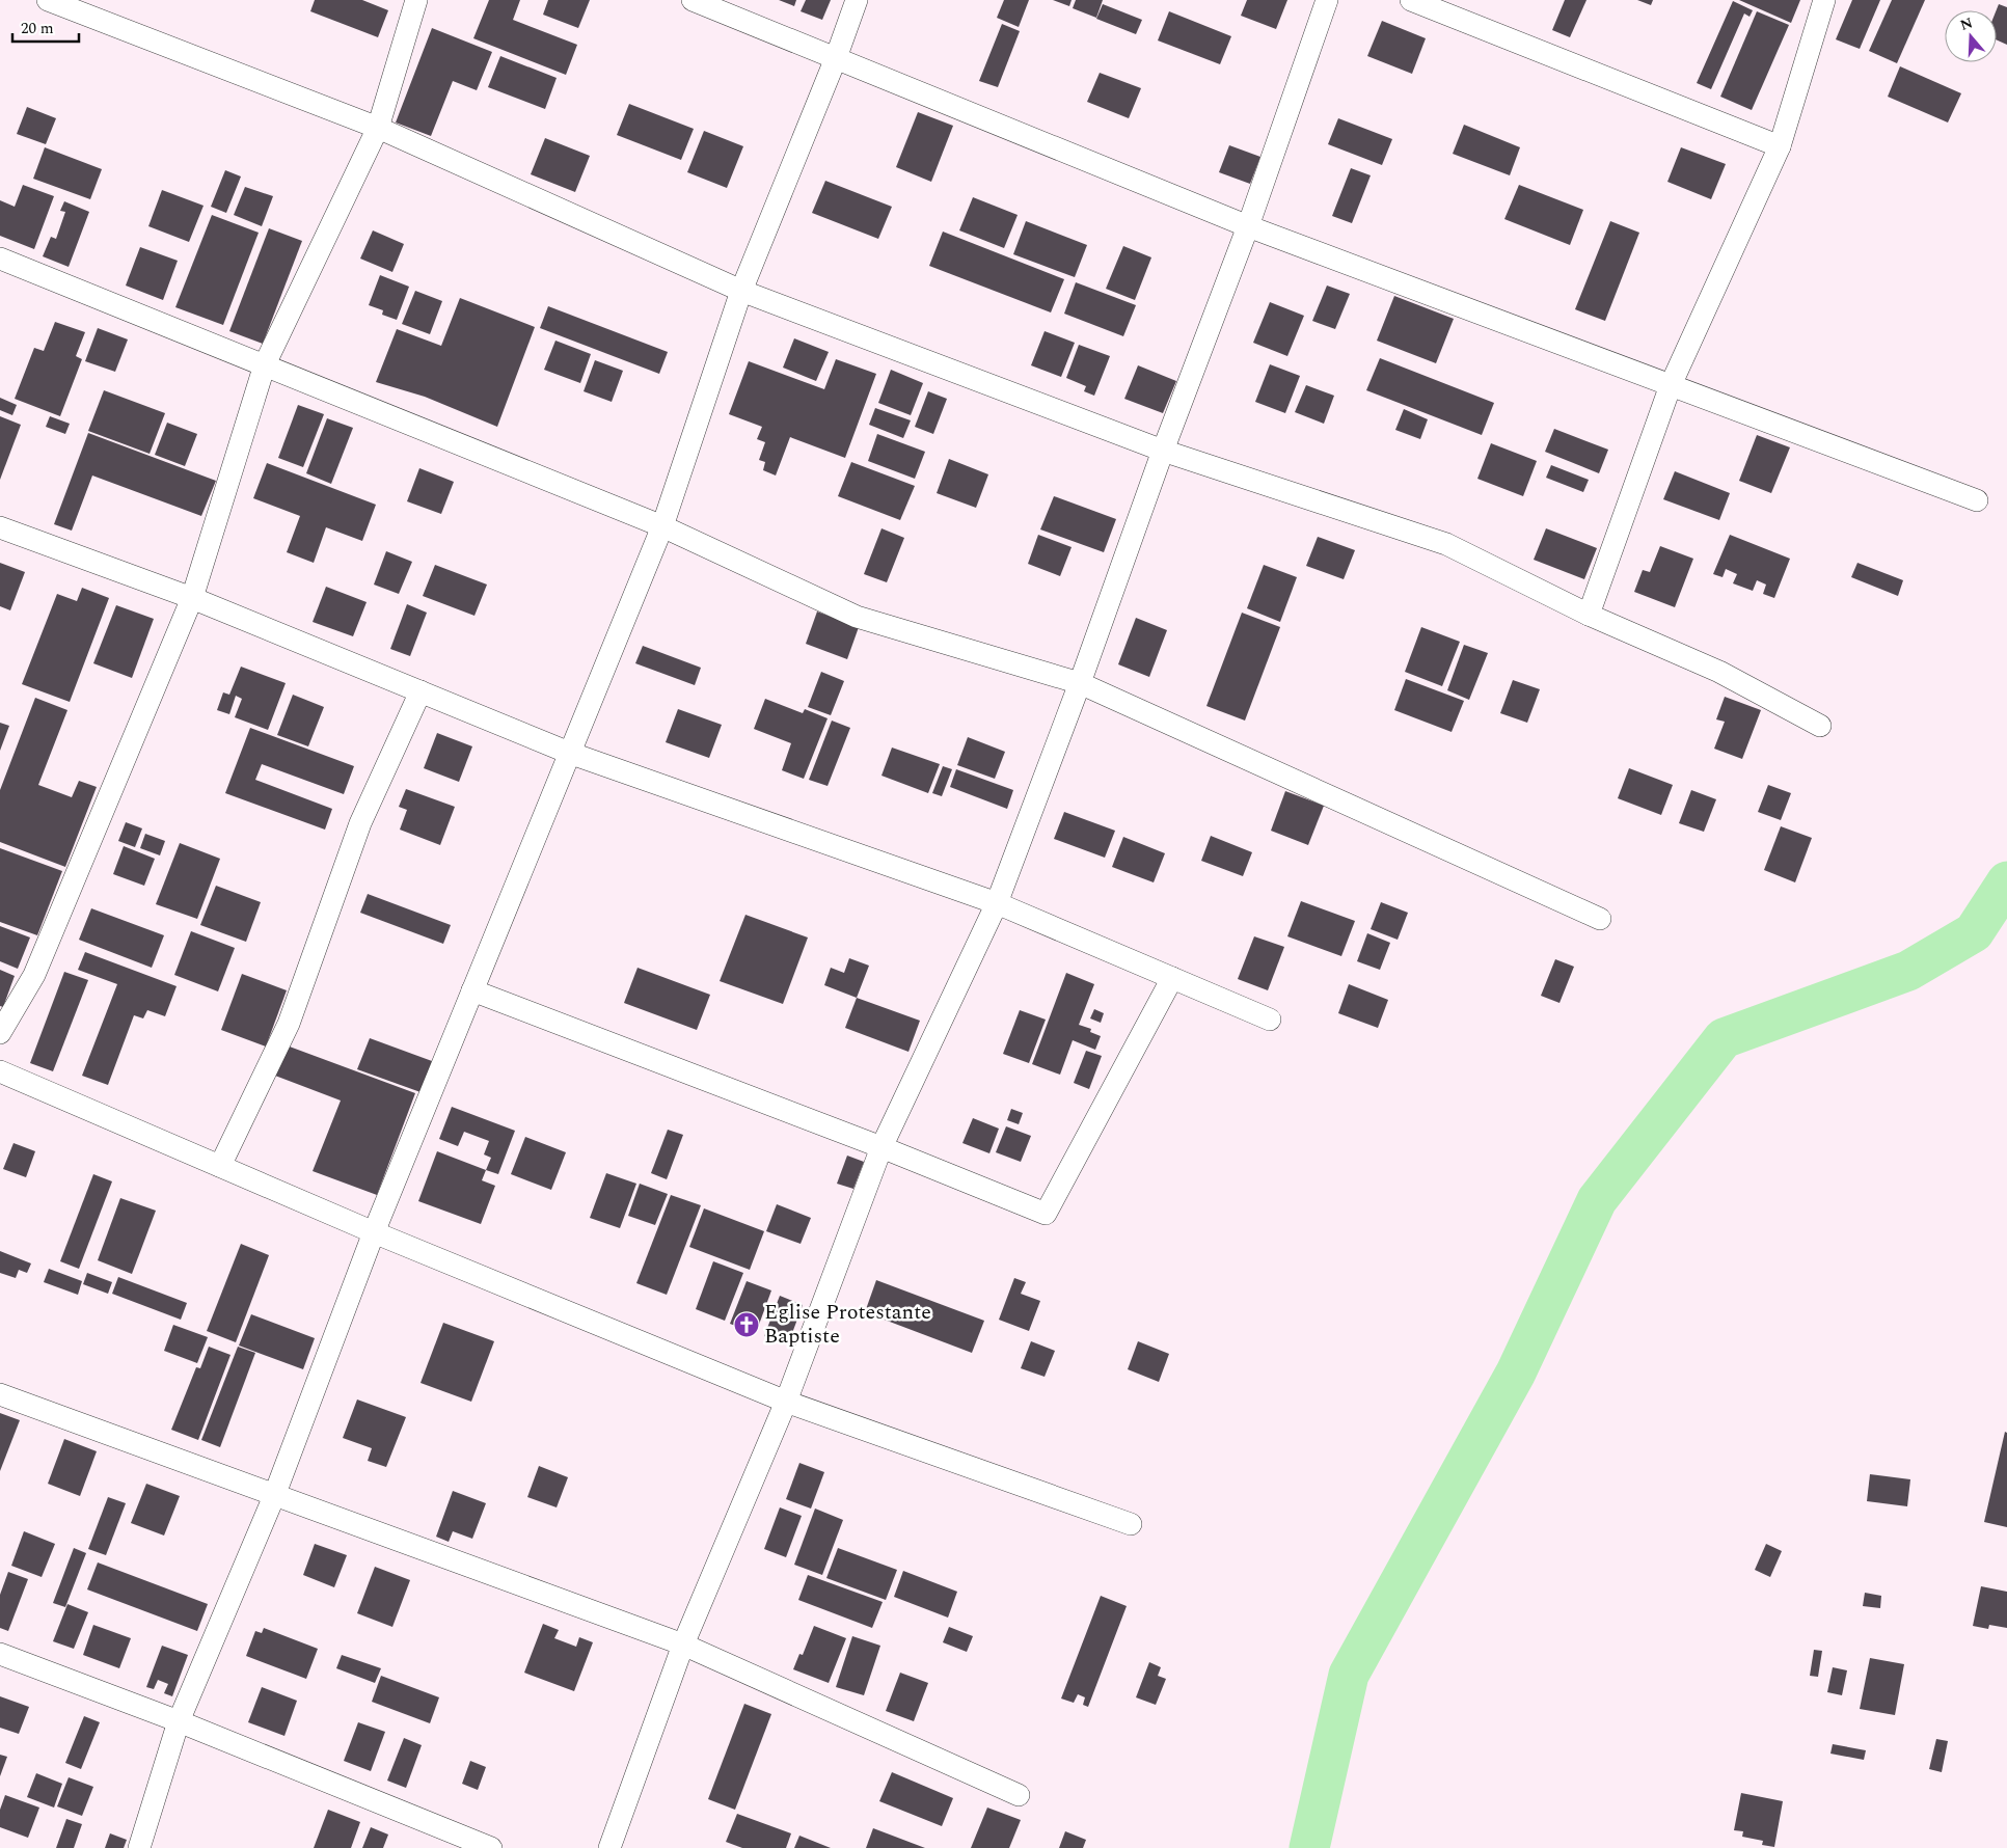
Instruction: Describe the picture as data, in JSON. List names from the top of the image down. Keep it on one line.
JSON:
{"places":{"church":["Eglise Protestante Baptiste"]},"scale_bar":"20 m","north":"top"}
